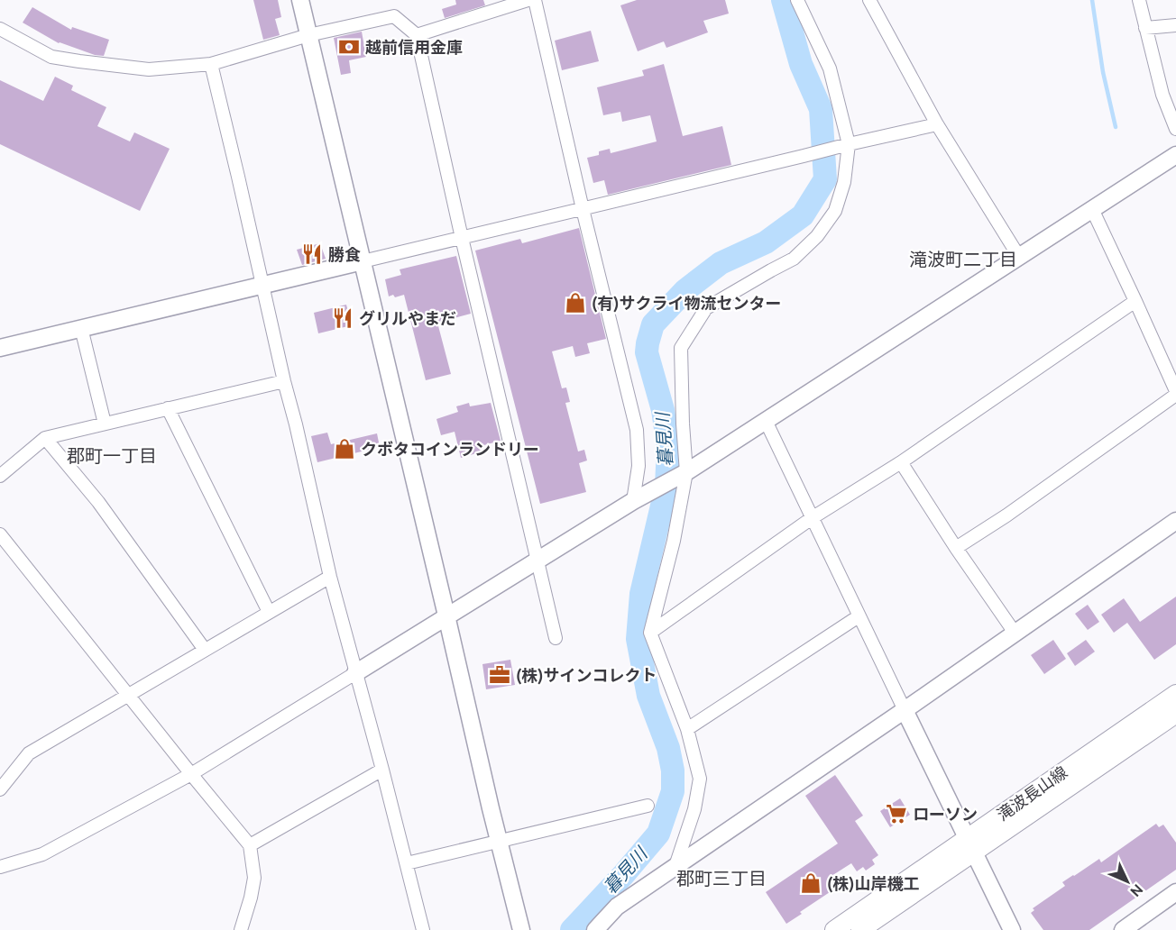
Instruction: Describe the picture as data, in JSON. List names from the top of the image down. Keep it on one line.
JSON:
{"streets":{"main road":["滝波長山線"]},"districts":["滝波町二丁目","郡町一丁目","郡町三丁目"],"water":["暮見川"],"places":{"bank":["越前信用金庫"],"restaurant":["勝食","グリルやまだ"],"shop":["(有)サクライ物流センター","クボタコインランドリー","(株)山岸機工"],"office":["(株)サインコレクト"],"supermarket":["ローソン"]},"north":"bottom right"}
